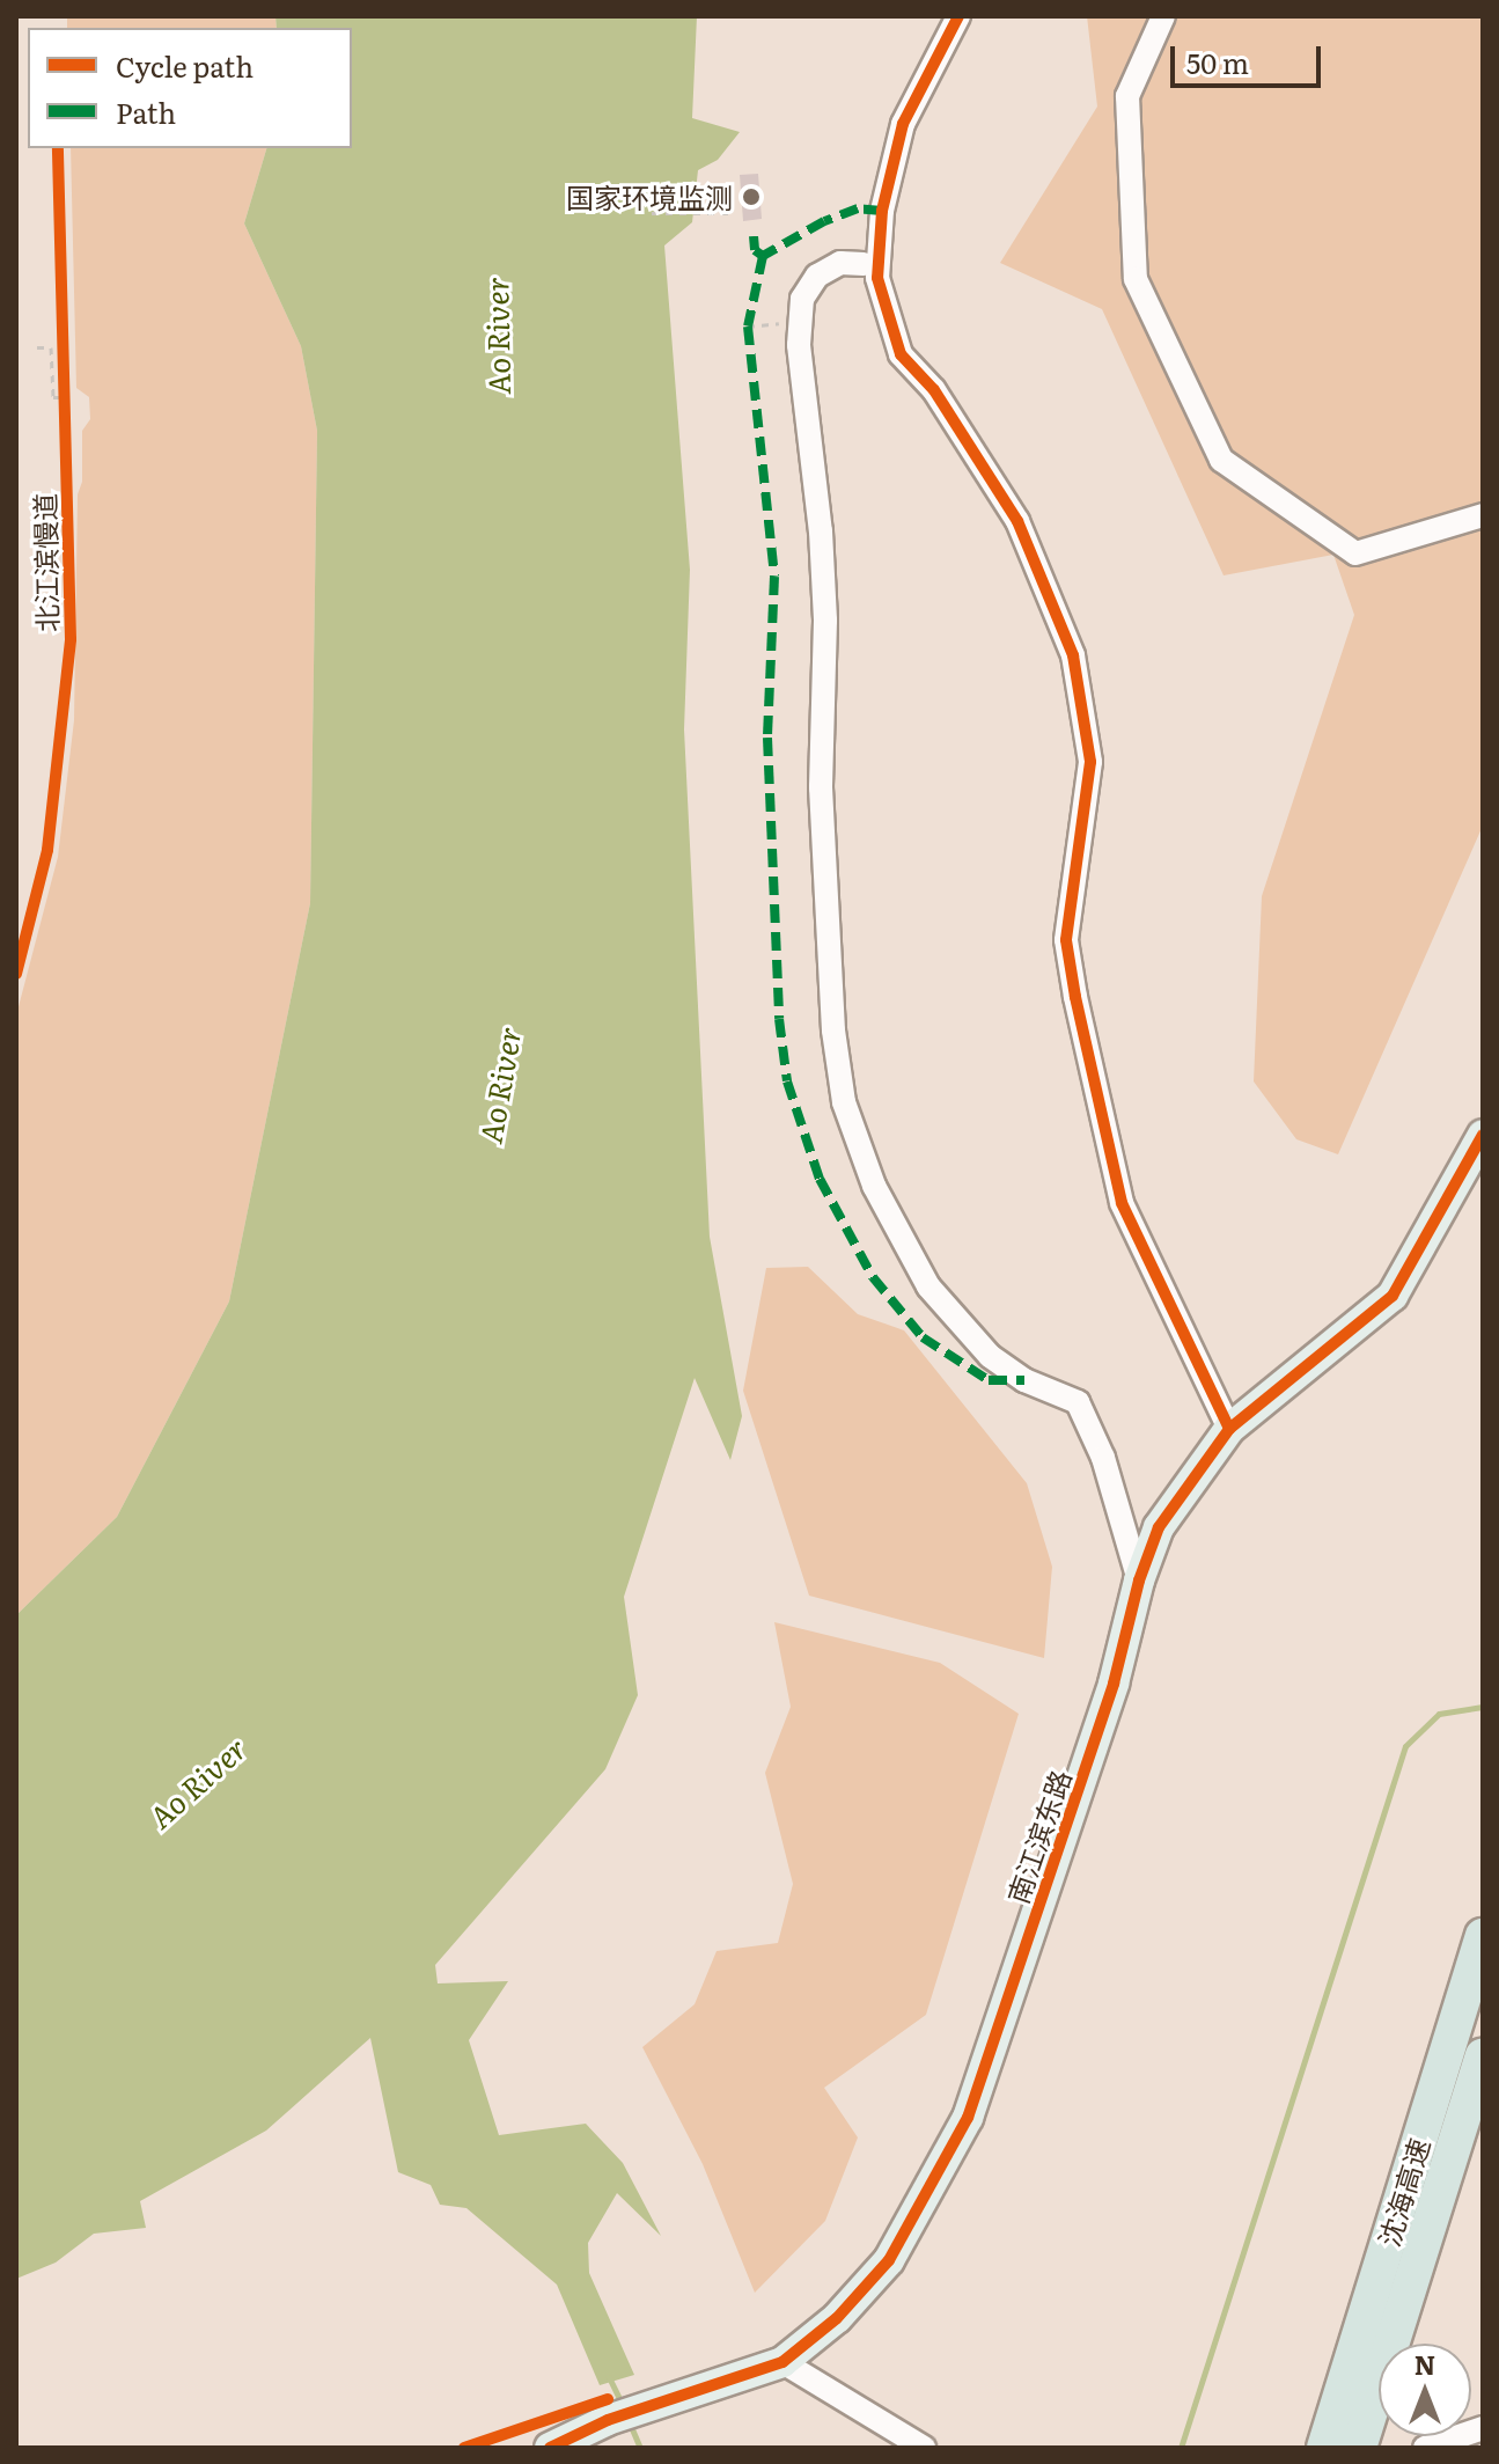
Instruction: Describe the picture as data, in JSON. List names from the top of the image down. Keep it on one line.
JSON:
{"streets":{"highway":["沈海高速"],"main road":["南江滨东路"],"cycle path":["北江滨慢道"]},"water":["Ao River"],"places":["国家环境监测"],"legend":["Cycle path","Path"],"scale_bar":"50 m","north":"top"}
